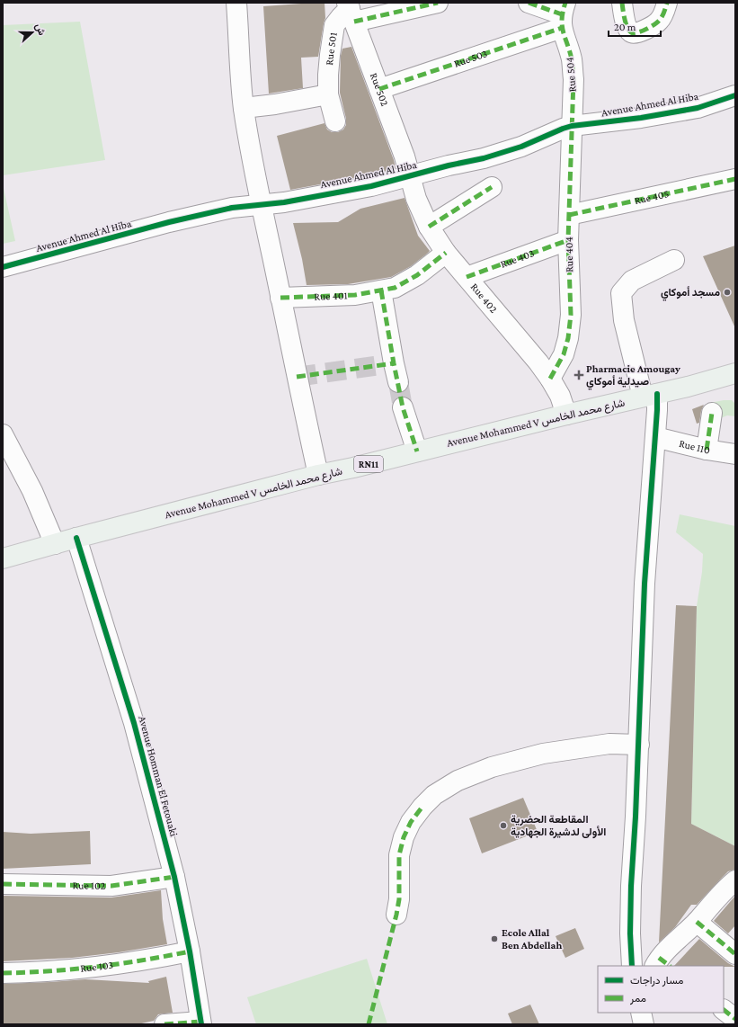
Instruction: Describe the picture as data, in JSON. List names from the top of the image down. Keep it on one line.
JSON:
{"streets":{"main road":["Avenue Mohammed V شارع محمد الخامس","RN11"],"street":["Rue 501","Rue 503","Rue 504","Rue 502","Avenue Ahmed Al Hiba","Rue 405","Rue 404","Rue 403","Rue 401","Rue 402","Rue 110","Avenue Homman El Fetouaki","Rue 102","Rue 103"]},"crossings":[["Rue 501","Rue 502"],["Rue 503","Rue 504"],["Rue 503","Rue 502"],["Rue 504","Avenue Ahmed Al Hiba"],["Rue 504","Rue 404"],["Rue 502","Avenue Ahmed Al Hiba"],["Rue 502","Rue 402"],["Avenue Ahmed Al Hiba","Rue 404"],["Avenue Ahmed Al Hiba","Rue 402"],["Rue 405","Rue 404"],["Rue 404","Rue 403"],["Rue 404","Rue 402"],["Rue 403","Rue 402"],["Rue 401","Rue 402"],["Rue 402","Avenue Mohammed V شارع محمد الخامس"],["Avenue Mohammed V شارع محمد الخامس","Avenue Homman El Fetouaki"],["Avenue Homman El Fetouaki","Rue 102"],["Avenue Homman El Fetouaki","Rue 103"]],"places":{"other":["مسجد أموكاي","المقاطعة الحضرية الأولى لدشيرة الجهادية","Ecole Allal Ben Abdellah"],"health":["Pharmacie Amougay صيدلية أموكاي"]},"legend":["مسار دراجات","ممر"],"scale_bar":"20 m","north":"right"}
